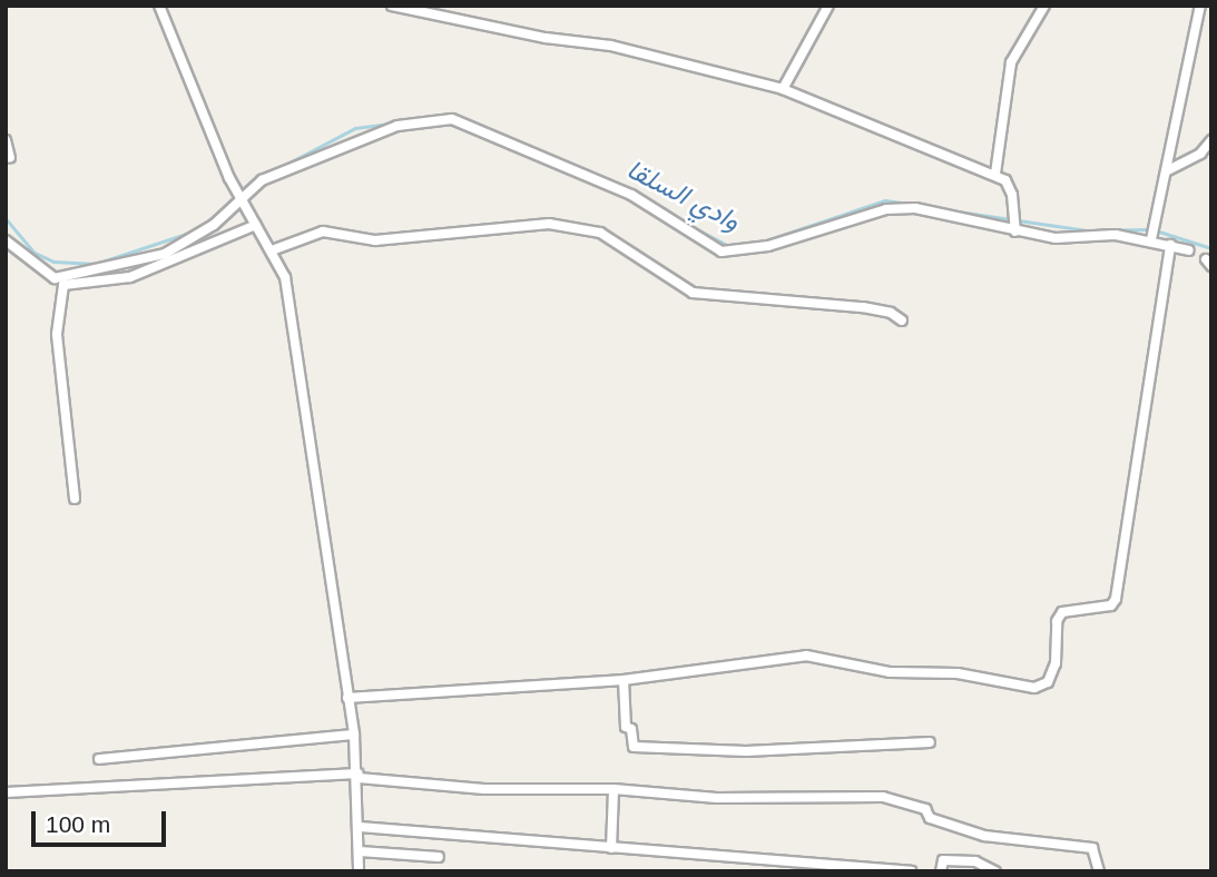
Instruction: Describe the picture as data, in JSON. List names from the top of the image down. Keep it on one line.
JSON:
{"water":["وادي السلقا"],"scale_bar":"100 m"}
